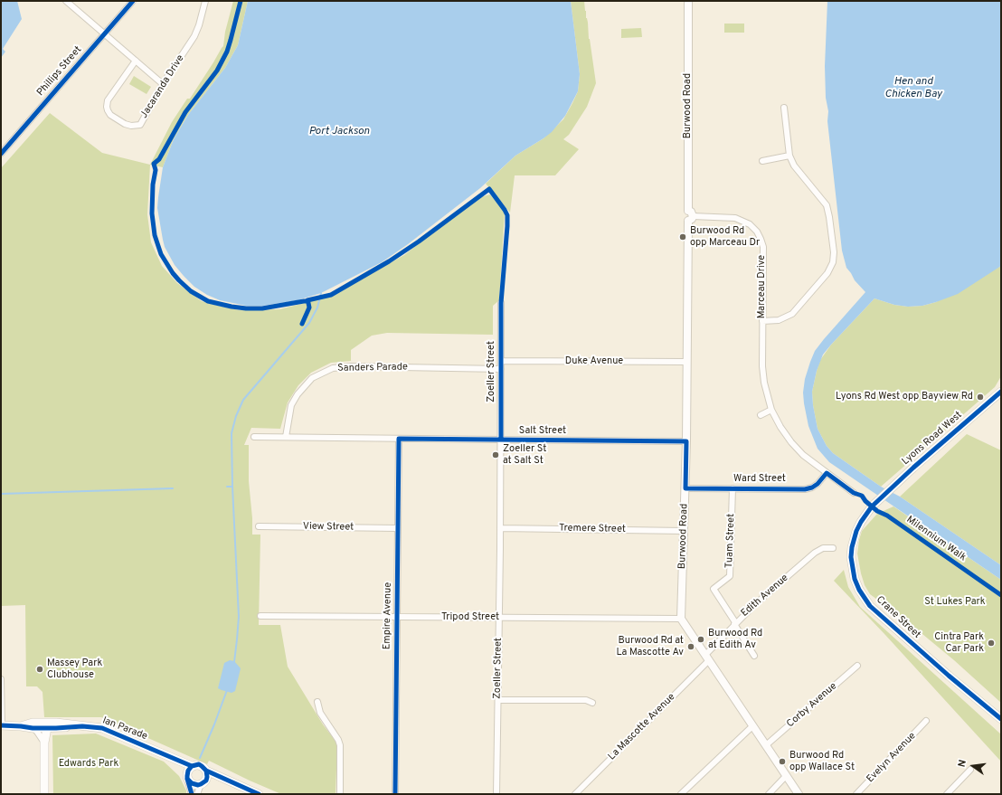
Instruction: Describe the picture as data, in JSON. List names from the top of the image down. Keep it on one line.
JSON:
{"streets":{"main road":["Lyons Road West","Crane Street","Ian Parade"],"street":["Phillips Street","Jacaranda Drive","Burwood Road","Marceau Drive","Duke Avenue","Sanders Parade","Zoeller Street","Salt Street","Ward Street","View Street","Tremere Street","Tuam Street","Edith Avenue","Empire Avenue","Tripod Street","Corby Avenue","La Mascotte Avenue","Evelyn Avenue"],"cycle path":["Milennium Walk"]},"crossings":[["Burwood Road","Marceau Drive"],["Burwood Road","Duke Avenue"],["Burwood Road","Salt Street"],["Burwood Road","Ward Street"],["Burwood Road","Tremere Street"],["Burwood Road","Tripod Street"],["Marceau Drive","Ward Street"],["Duke Avenue","Zoeller Street"],["Sanders Parade","Zoeller Street"],["Sanders Parade","Salt Street"],["Zoeller Street","Salt Street"],["Zoeller Street","Tremere Street"],["Zoeller Street","Tripod Street"],["Salt Street","Empire Avenue"],["Lyons Road West","Crane Street"],["Ward Street","Tuam Street"],["View Street","Empire Avenue"],["Tuam Street","Edith Avenue"],["Edith Avenue","La Mascotte Avenue"],["Empire Avenue","Tripod Street"]],"water":["Hen and Chicken Bay","Port Jackson"],"parks":["St Lukes Park","Edwards Park"],"places":["Burwood Rd opp Marceau Dr","Lyons Rd West opp Bayview Rd","Zoeller St at Salt St","Burwood Rd at Edith Av","Cintra Park Car Park","Burwood Rd at La Mascotte Av","Massey Park Clubhouse","Burwood Rd opp Wallace St"],"north":"left"}
